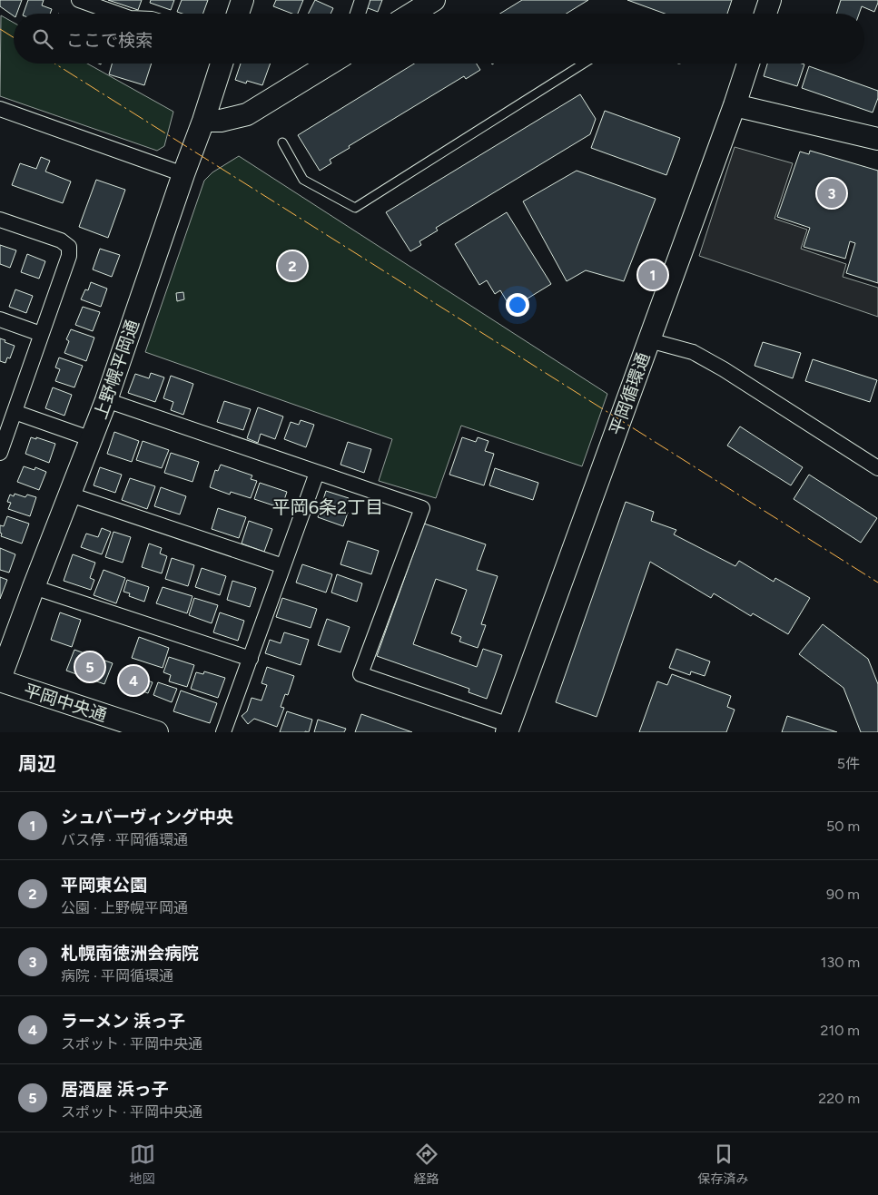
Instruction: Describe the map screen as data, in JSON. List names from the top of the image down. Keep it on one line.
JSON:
{"streets":{"street":["上野幌平岡通","平岡循環通","平岡中央通"]},"crossings":[["上野幌平岡通","平岡中央通"]],"districts":["平岡6条2丁目"],"page":{"search":"ここで検索","pins":["3","2","1","5","4"],"heading":["周辺","5件"],"list":[{"mark":"1","name":"シュバーヴィング中央","note":"バス停 · 平岡循環通","value":"50 m"},{"mark":"2","name":"平岡東公園","note":"公園 · 上野幌平岡通","value":"90 m"},{"mark":"3","name":"札幌南徳洲会病院","note":"病院 · 平岡循環通","value":"130 m"},{"mark":"4","name":"ラーメン 浜っ子","note":"スポット · 平岡中央通","value":"210 m"},{"mark":"5","name":"居酒屋 浜っ子","note":"スポット · 平岡中央通","value":"220 m"}],"nav":["地図","経路","保存済み"]}}
